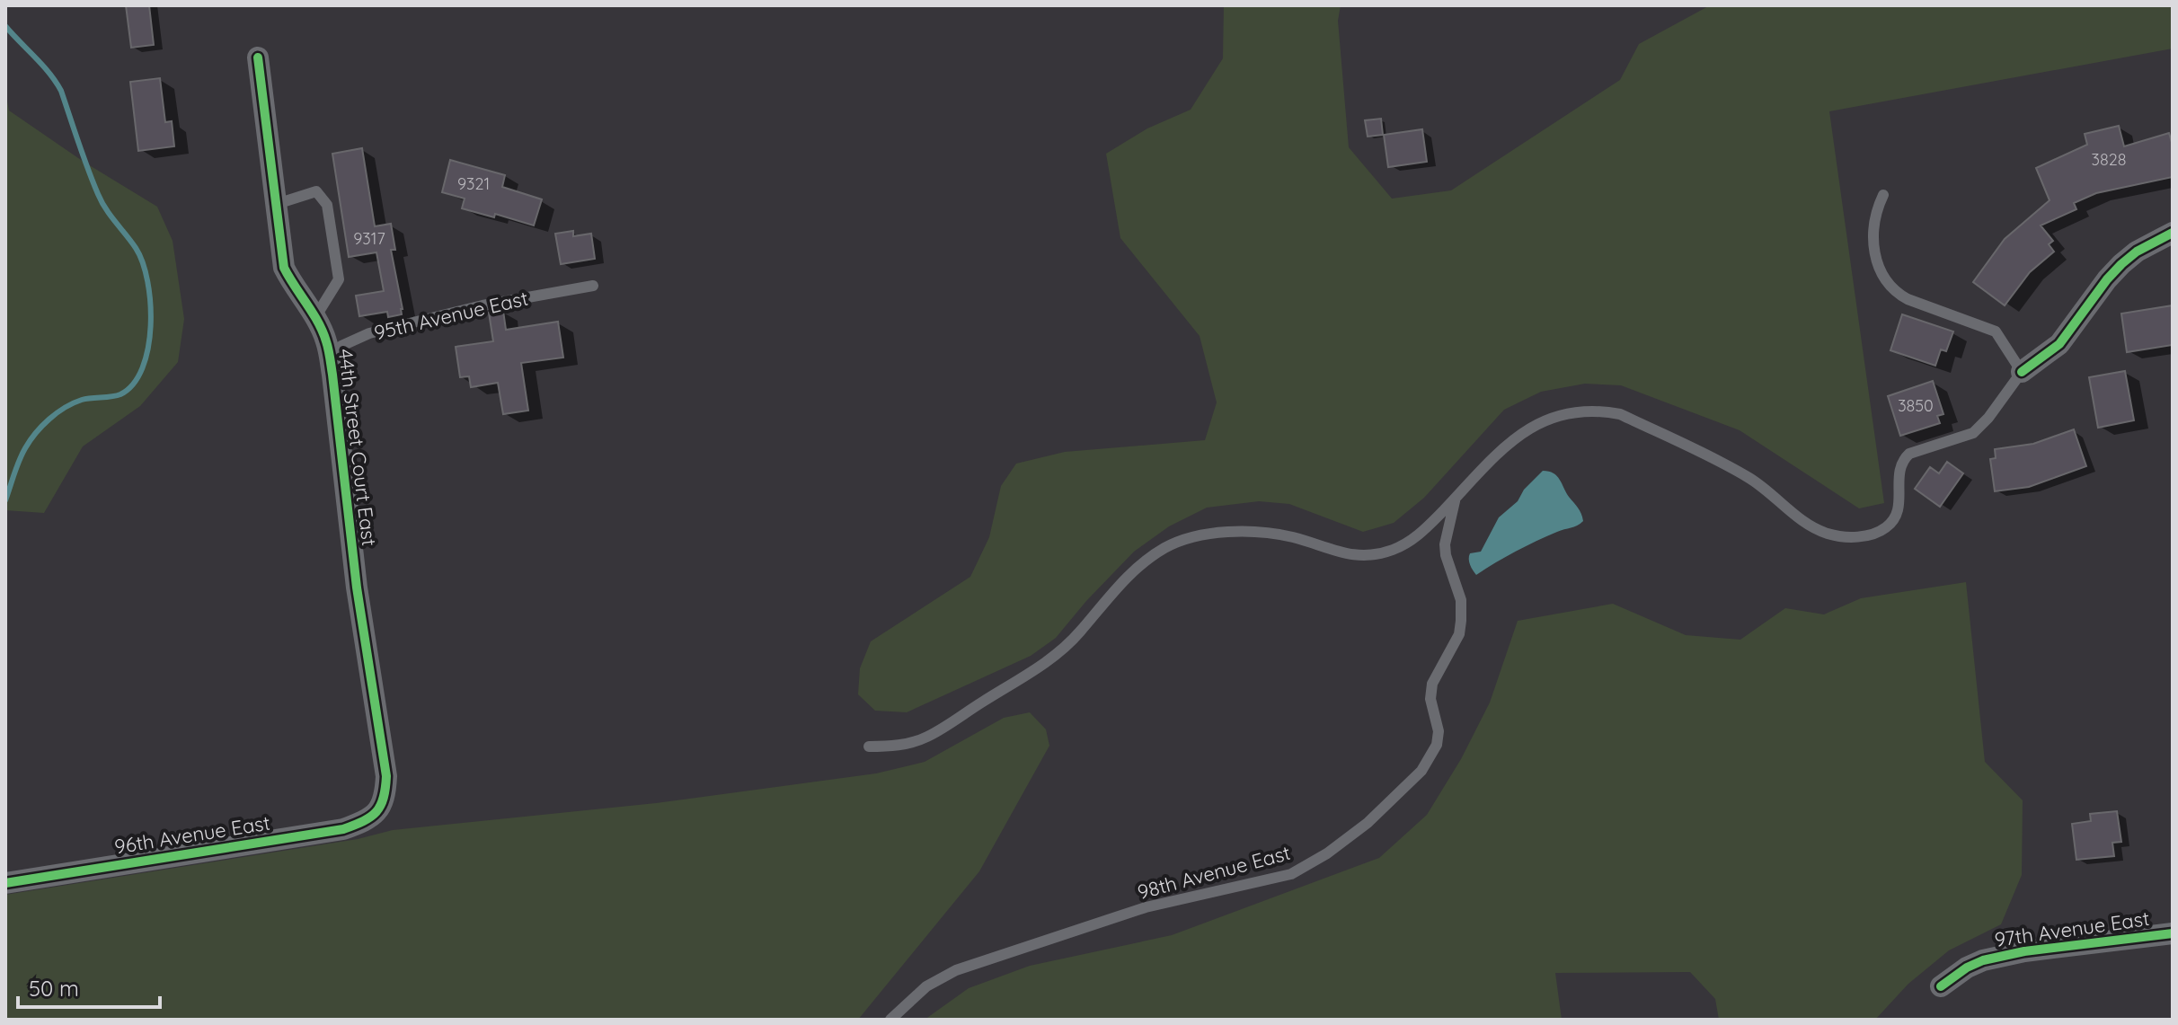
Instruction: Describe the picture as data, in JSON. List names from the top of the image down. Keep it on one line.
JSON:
{"streets":{"street":["44th Street Court East","96th Avenue East","97th Avenue East"],"lane":["95th Avenue East","98th Avenue East"]},"crossings":[["95th Avenue East","44th Street Court East"],["44th Street Court East","96th Avenue East"]],"house_numbers":["3828","9321","9317","3850"],"scale_bar":"50 m"}
